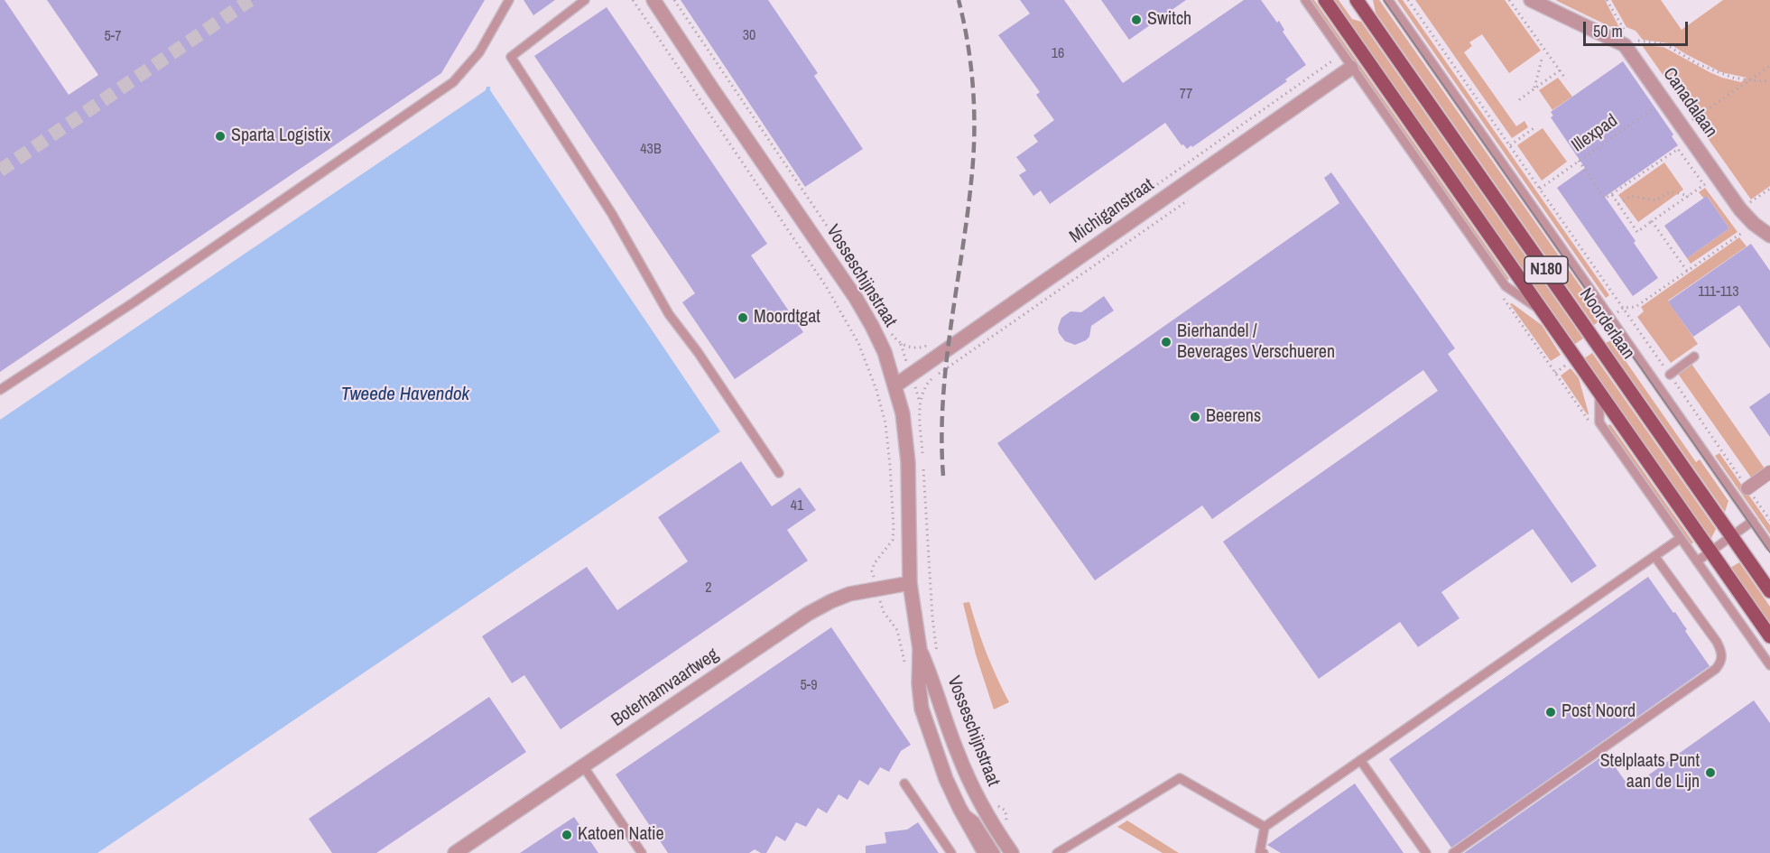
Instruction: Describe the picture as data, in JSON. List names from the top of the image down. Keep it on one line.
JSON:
{"streets":{"main road":["N180","Noorderlaan"],"street":["Canadalaan","Michiganstraat","Vosseschijnstraat","Boterhamvaartweg"],"path":["Illexpad"]},"crossings":[["Canadalaan","Illexpad"],["Michiganstraat","Vosseschijnstraat"],["Vosseschijnstraat","Boterhamvaartweg"]],"water":["Tweede Havendok"],"places":["Switch","Sparta Logistix","Moordtgat","Bierhandel / Beverages Verschueren","Beerens","Post Noord","Stelplaats Punt aan de Lijn","Katoen Natie"],"house_numbers":["30","5-7","16","77","43B","111-113","41","2","5-9"],"scale_bar":"50 m"}
